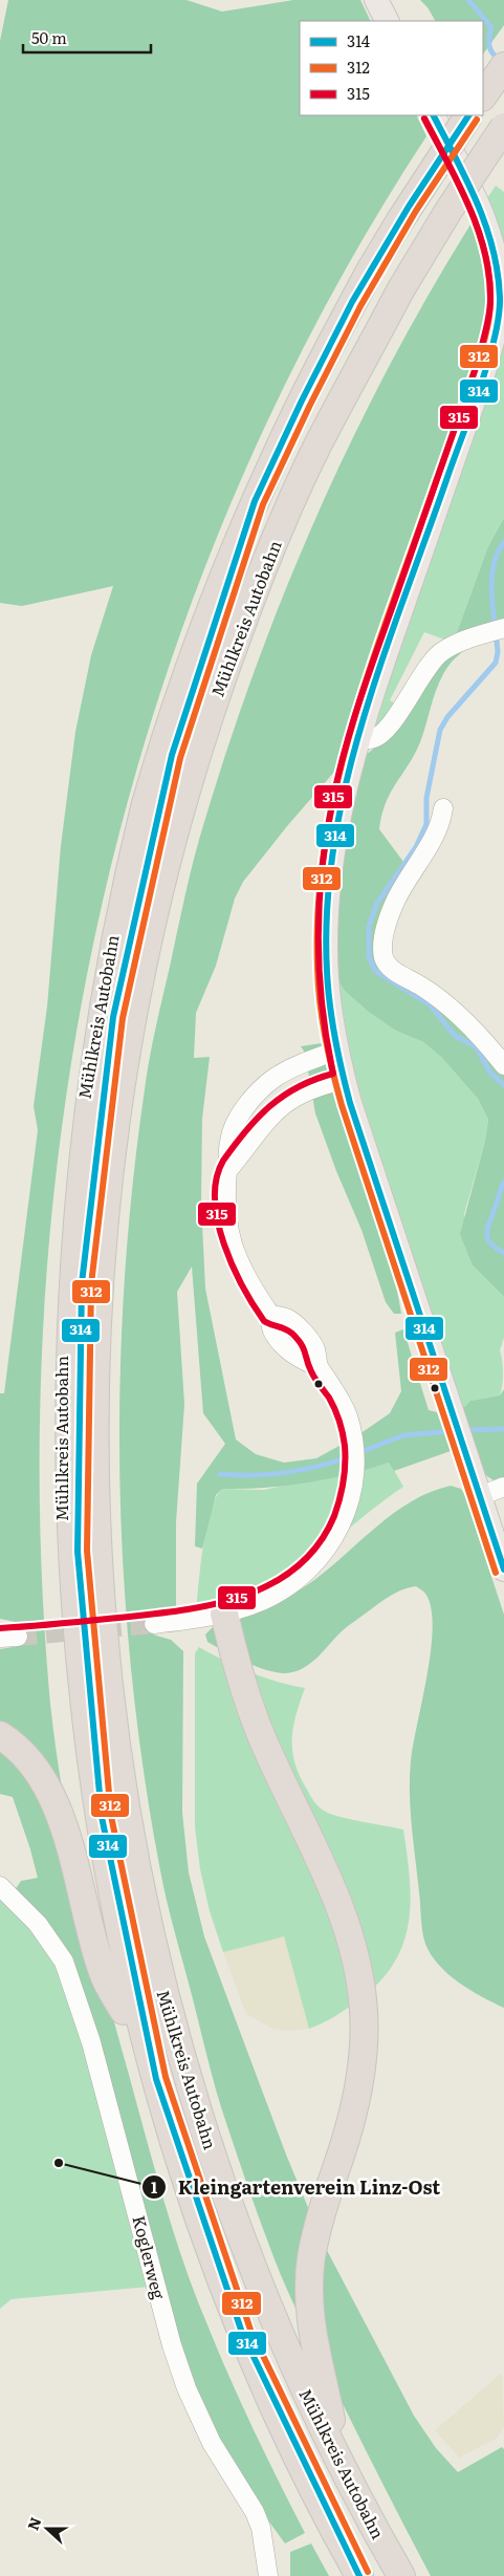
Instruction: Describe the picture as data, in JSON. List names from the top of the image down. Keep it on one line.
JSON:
{"streets":{"highway":["Mühlkreis Autobahn"],"street":["Koglerweg"]},"places":["Kleingartenverein Linz-Ost"],"lines":["transit line 314","transit line 312","transit line 315"],"legend":["314","312","315"],"scale_bar":"50 m","north":"left"}
